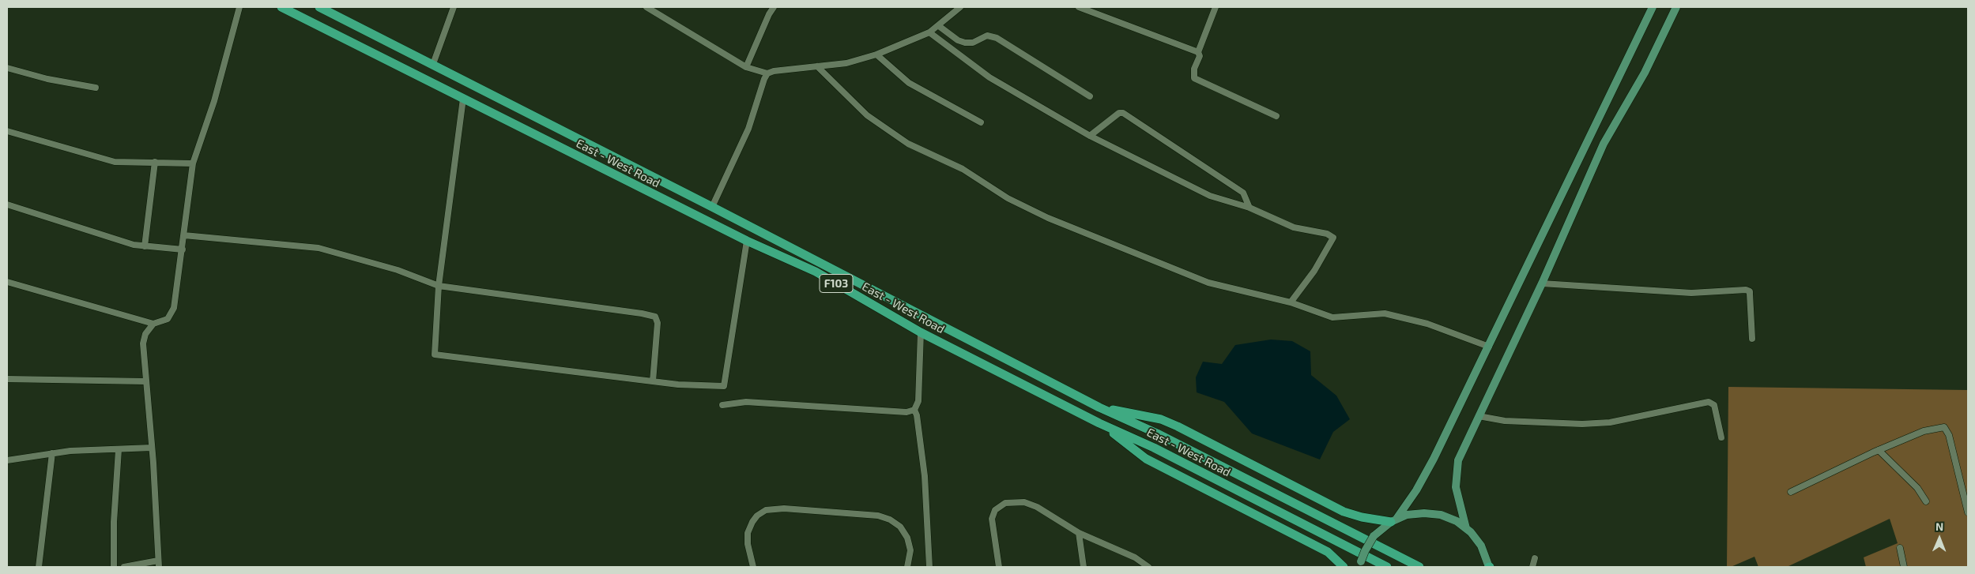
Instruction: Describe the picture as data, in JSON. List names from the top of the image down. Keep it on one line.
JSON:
{"streets":{"main road":["East - West Road","F103"]},"north":"top"}
